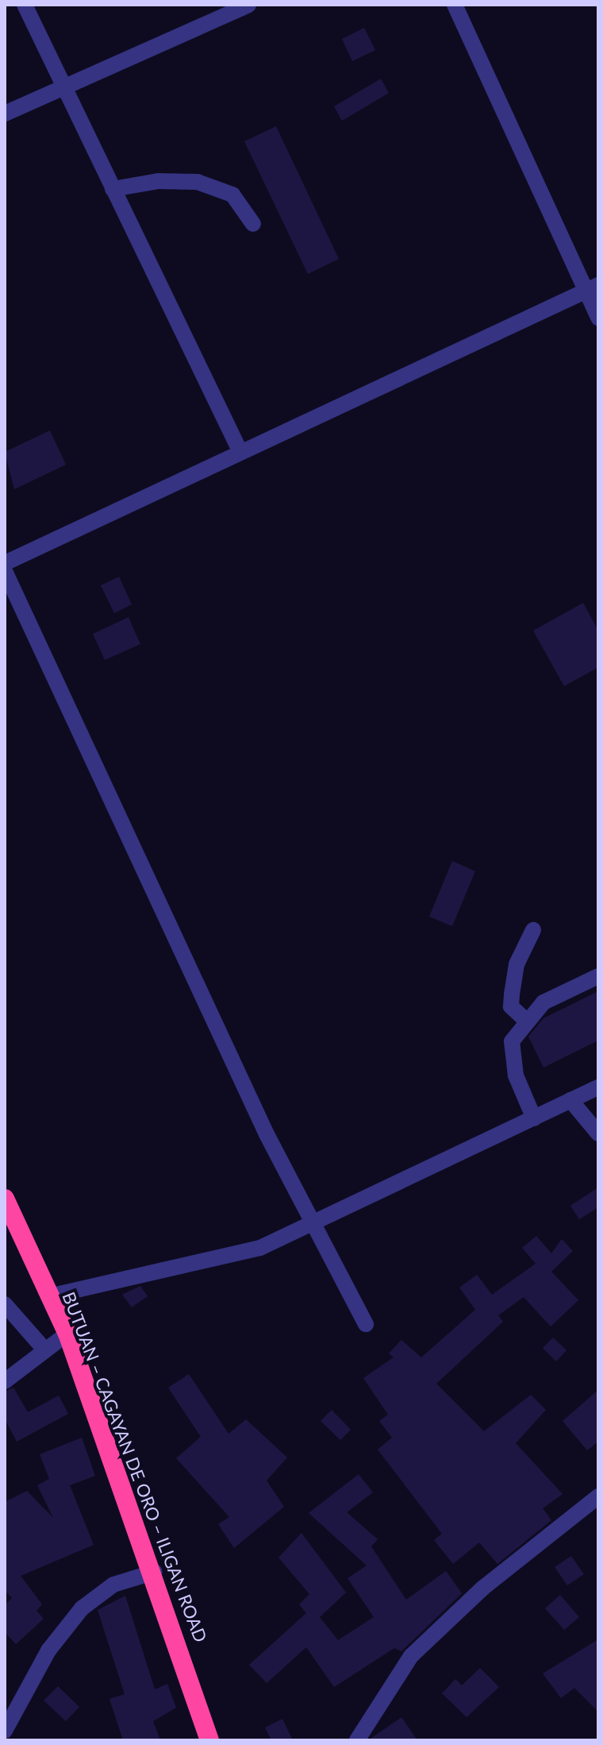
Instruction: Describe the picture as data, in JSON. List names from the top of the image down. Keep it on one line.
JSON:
{"streets":{"highway":["BUTUAN – CAGAYAN DE ORO – ILIGAN ROAD"]}}
